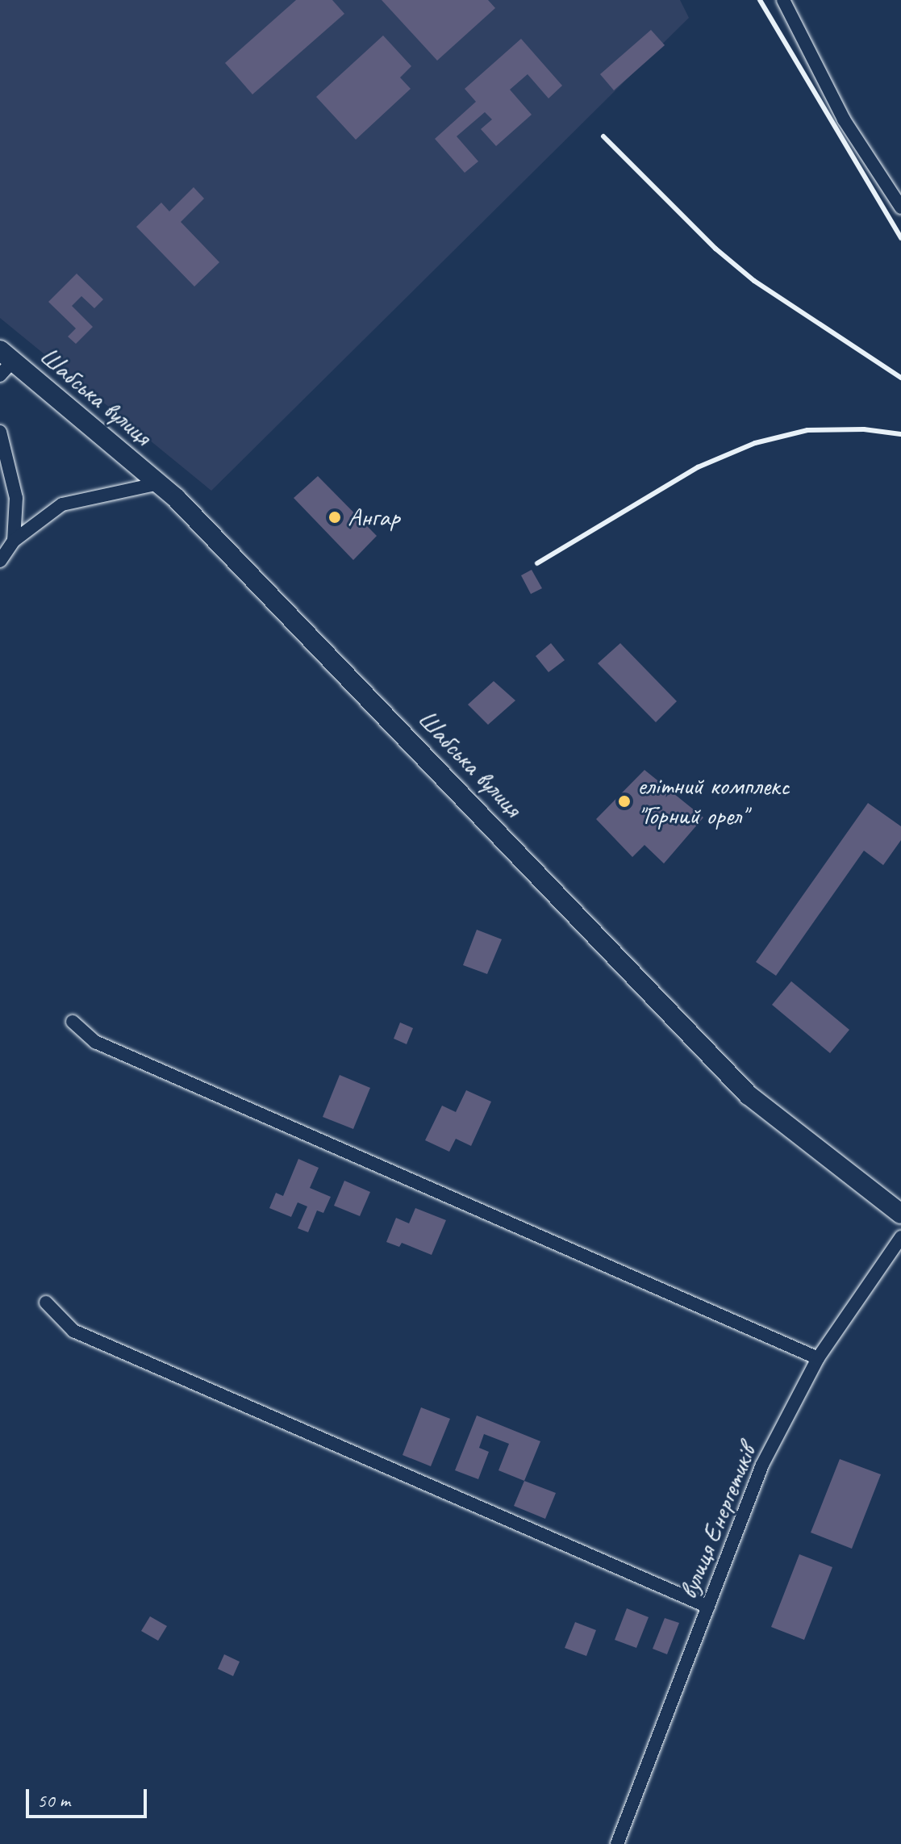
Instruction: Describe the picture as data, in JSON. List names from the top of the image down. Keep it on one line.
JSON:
{"streets":{"main road":["Шабська вулиця"],"street":["вулиця Енергетиків"]},"places":["Ангар","елітний комплекс \"Горний орел\""],"scale_bar":"50 m"}
